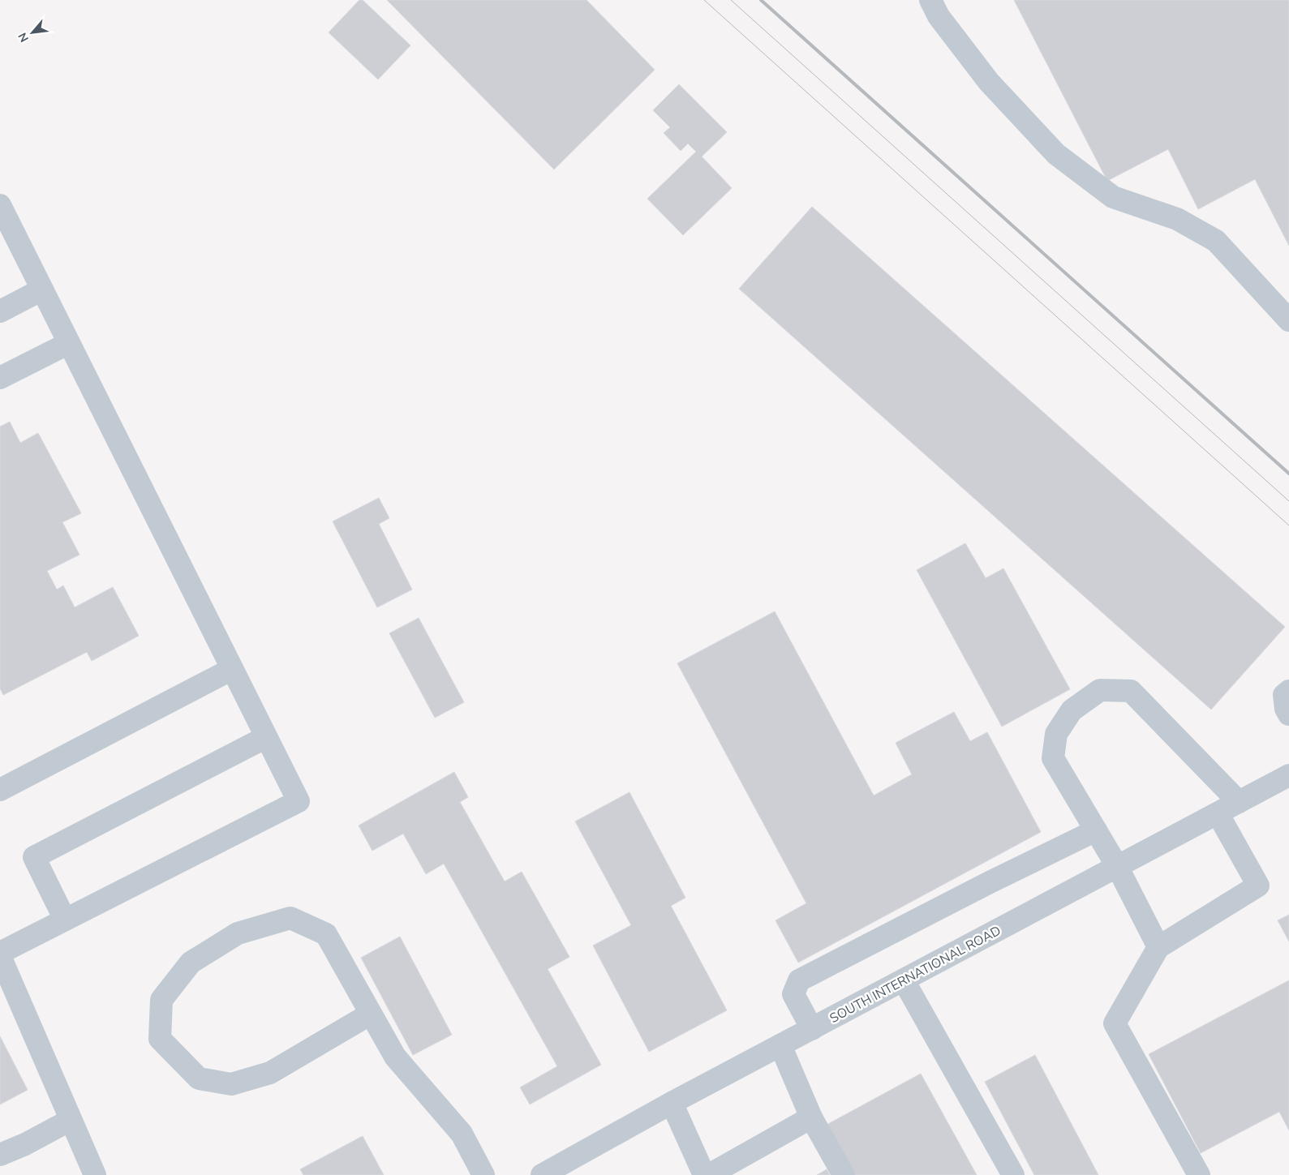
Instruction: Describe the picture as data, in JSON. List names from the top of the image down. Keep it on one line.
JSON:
{"streets":{"street":["SOUTH INTERNATIONAL ROAD"]},"north":"bottom left"}
